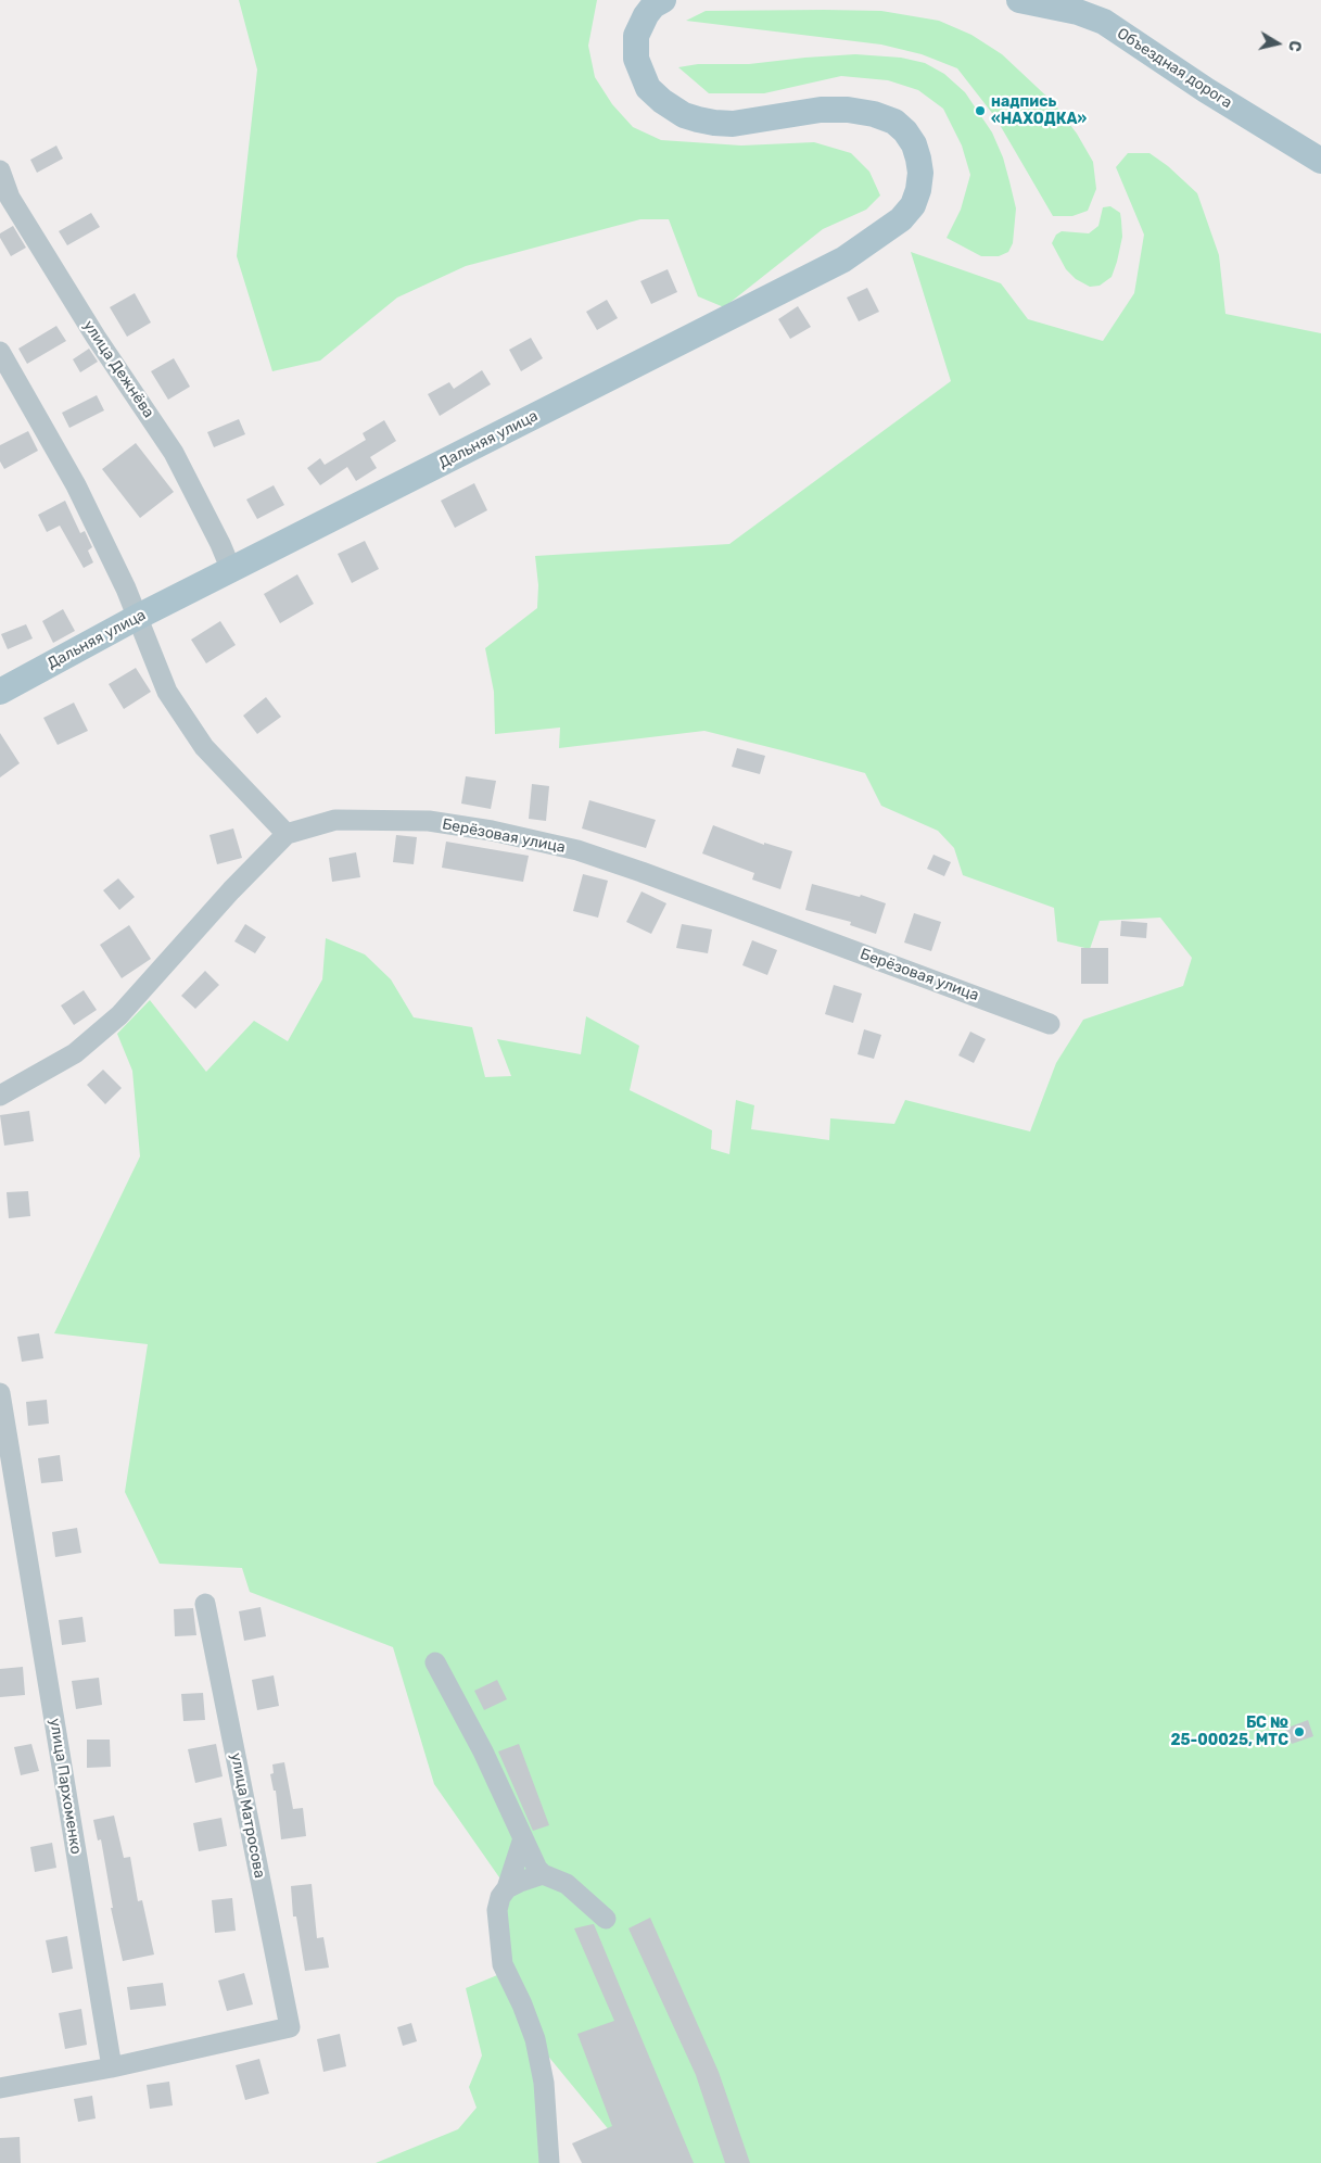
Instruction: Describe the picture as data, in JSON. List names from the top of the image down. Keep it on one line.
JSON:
{"streets":{"main road":["Объездная дорога","Дальняя улица"],"street":["улица Дежнёва","Берёзовая улица","улица Пархоменко","улица Матросова"]},"crossings":[["улица Дежнёва","Дальняя улица"],["улица Пархоменко","улица Матросова"]],"places":["надпись «НАХОДКА»","БС № 25-00025, МТС"],"north":"right"}
